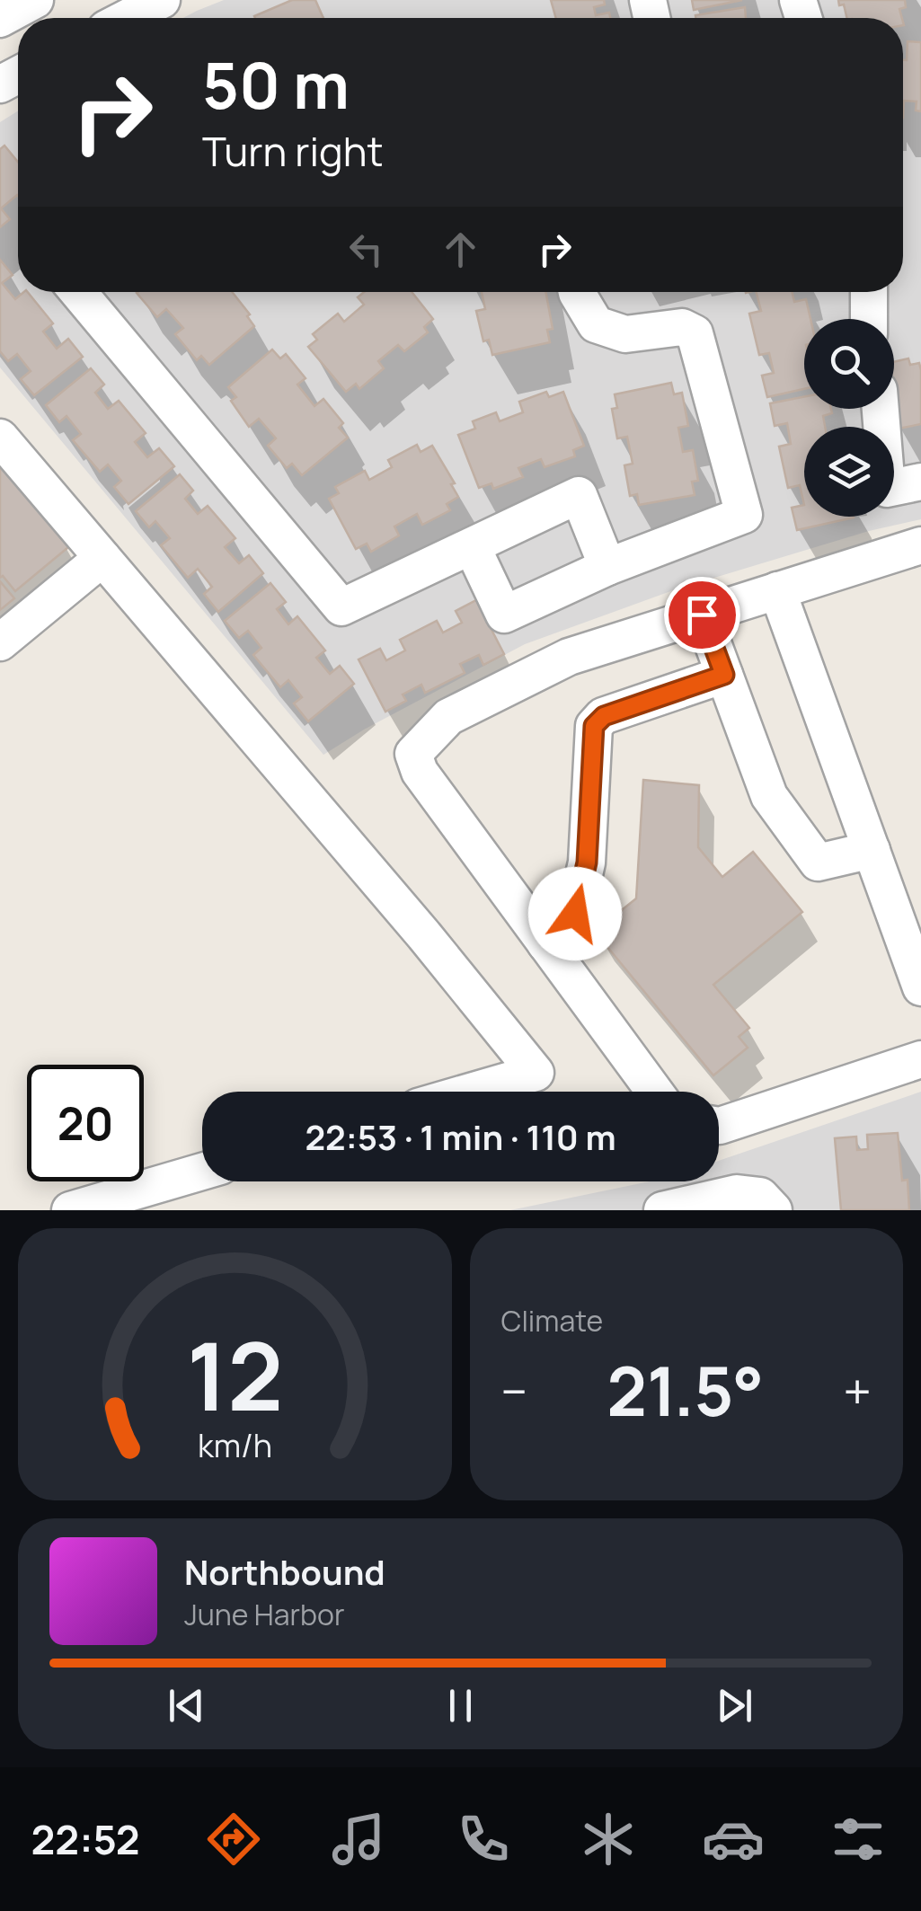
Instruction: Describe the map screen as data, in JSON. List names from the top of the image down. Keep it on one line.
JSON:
{"page":{"turn":["50 m","Turn right"],"limit":"20","trip":"22:53 · 1 min · 110 m","tile":"Climate","heat":["−","21.5°","+"],"song":["Northbound","June Harbor"],"tabs":"22:52","gauge":["12","km/h"]}}
